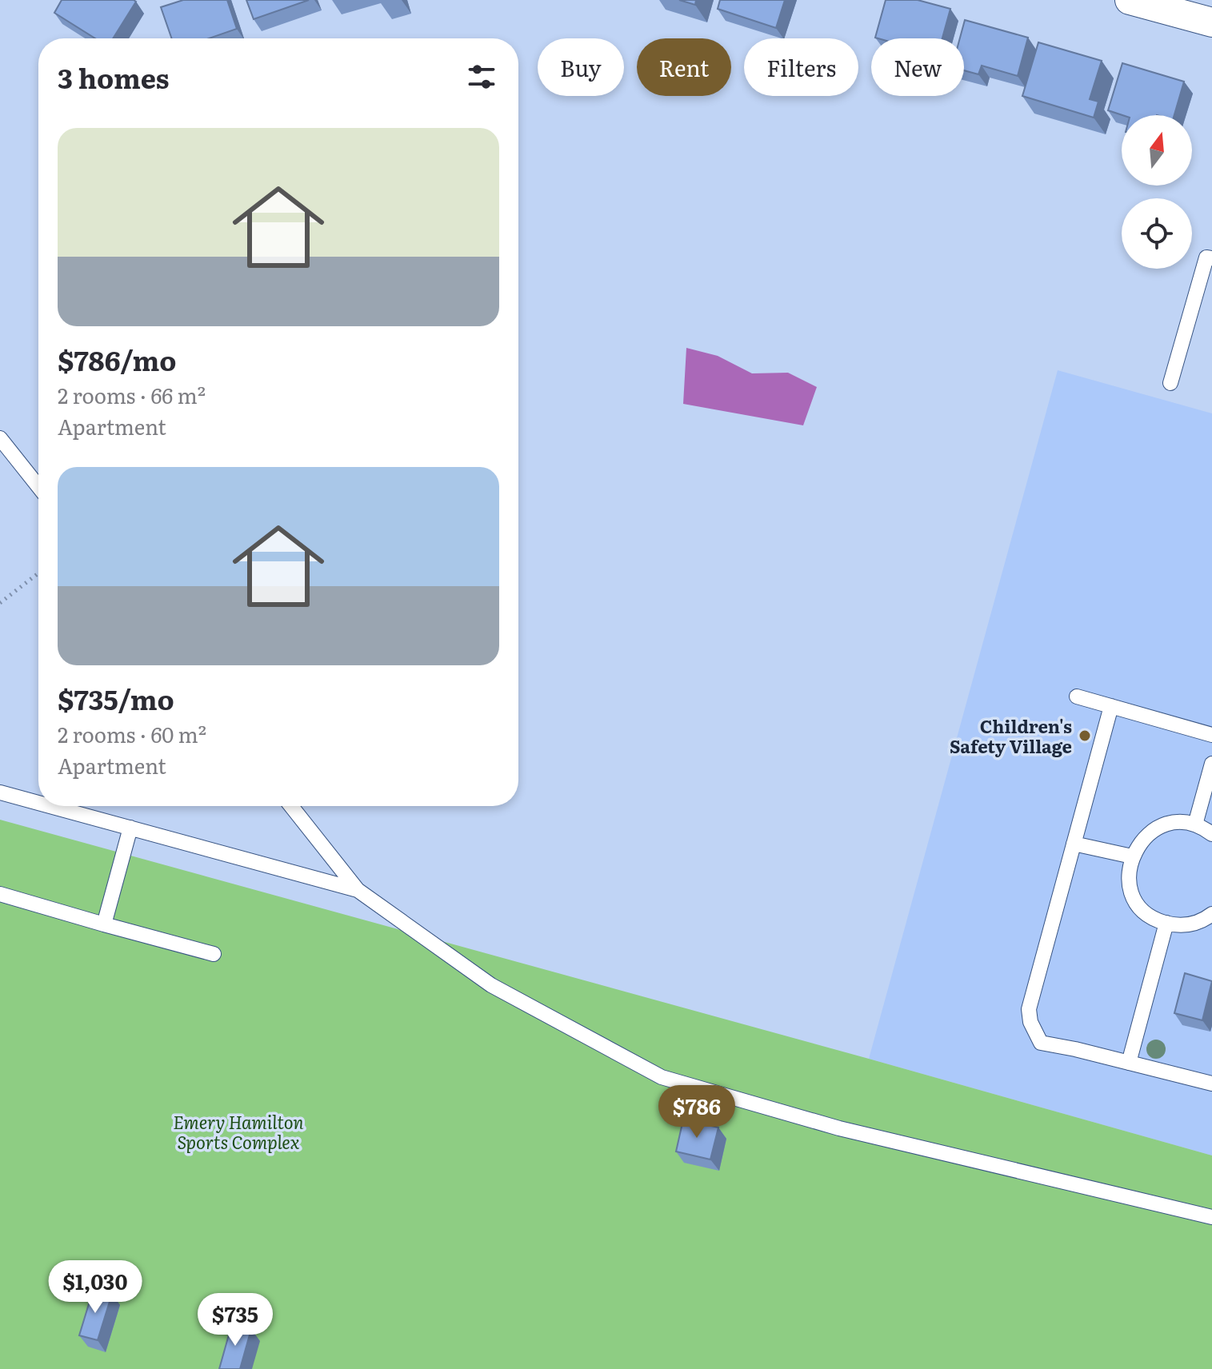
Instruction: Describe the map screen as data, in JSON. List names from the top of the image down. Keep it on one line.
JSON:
{"parks":["Emery Hamilton Sports Complex"],"places":["Children's Safety Village"],"north":"top","page":{"chip":["Buy","Rent","Filters","New"],"heading":"3 homes","list":[{"name":"$786/mo","note":"2 rooms · 66 m² · Apartment"},{"name":"$735/mo","note":"2 rooms · 60 m² · Apartment"}],"price":["$786","$1,030","$735"]}}
